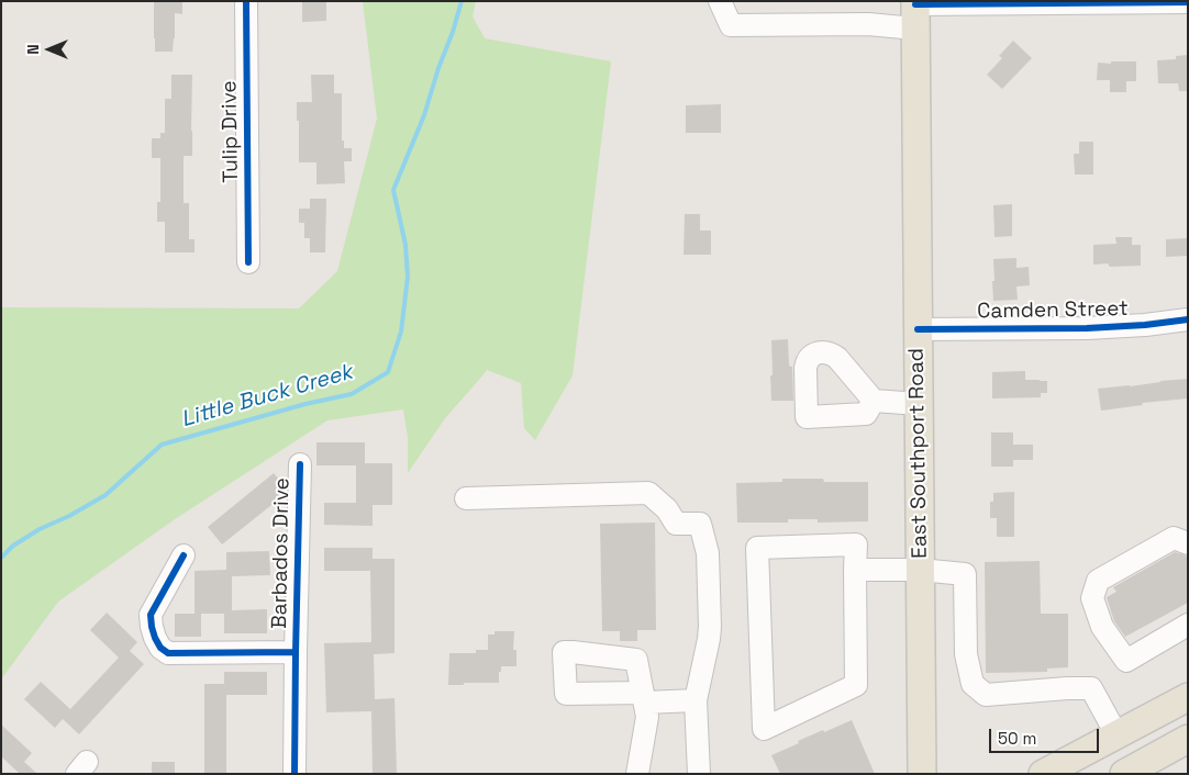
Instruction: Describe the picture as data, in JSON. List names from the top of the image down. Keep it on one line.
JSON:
{"streets":{"main road":["East Southport Road"],"street":["Tulip Drive","Camden Street","Barbados Drive"]},"crossings":[["Camden Street","East Southport Road"]],"water":["Little Buck Creek"],"scale_bar":"50 m","north":"left"}
